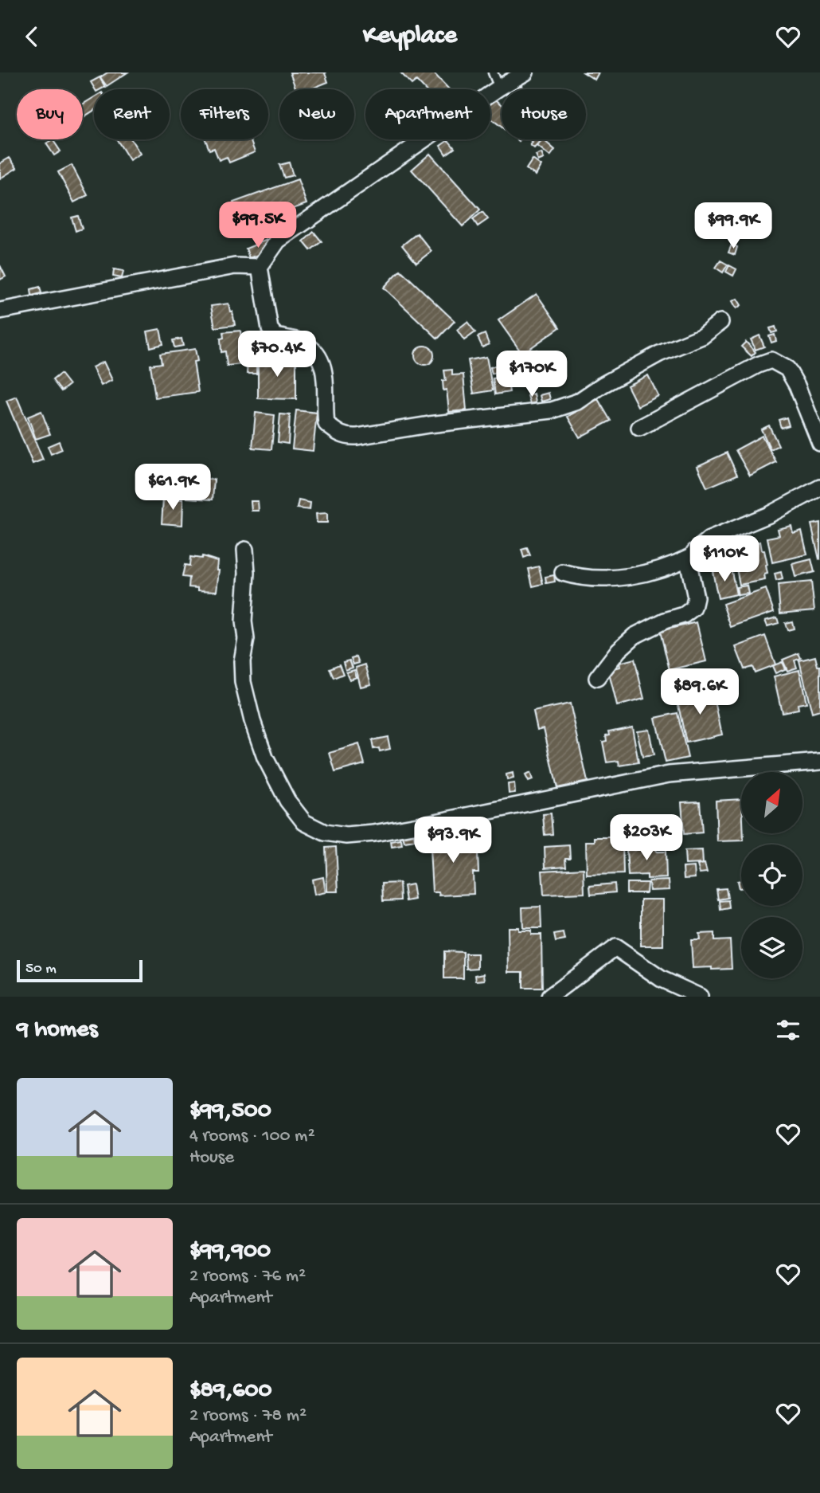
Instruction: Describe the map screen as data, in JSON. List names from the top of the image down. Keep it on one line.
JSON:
{"scale_bar":"50 m","north":"top right","page":{"header":"Keyplace","chip":["Buy","Rent","Filters","New","Apartment","House"],"price":["$99.5K","$99.9K","$70.4K","$170K","$61.9K","$110K","$89.6K","$203K","$93.9K"],"scale":"50 m","heading":"9 homes","list":[{"name":"$99,500","note":"4 rooms · 100 m² · House"},{"name":"$99,900","note":"2 rooms · 76 m² · Apartment"},{"name":"$89,600","note":"2 rooms · 78 m² · Apartment"}]}}
